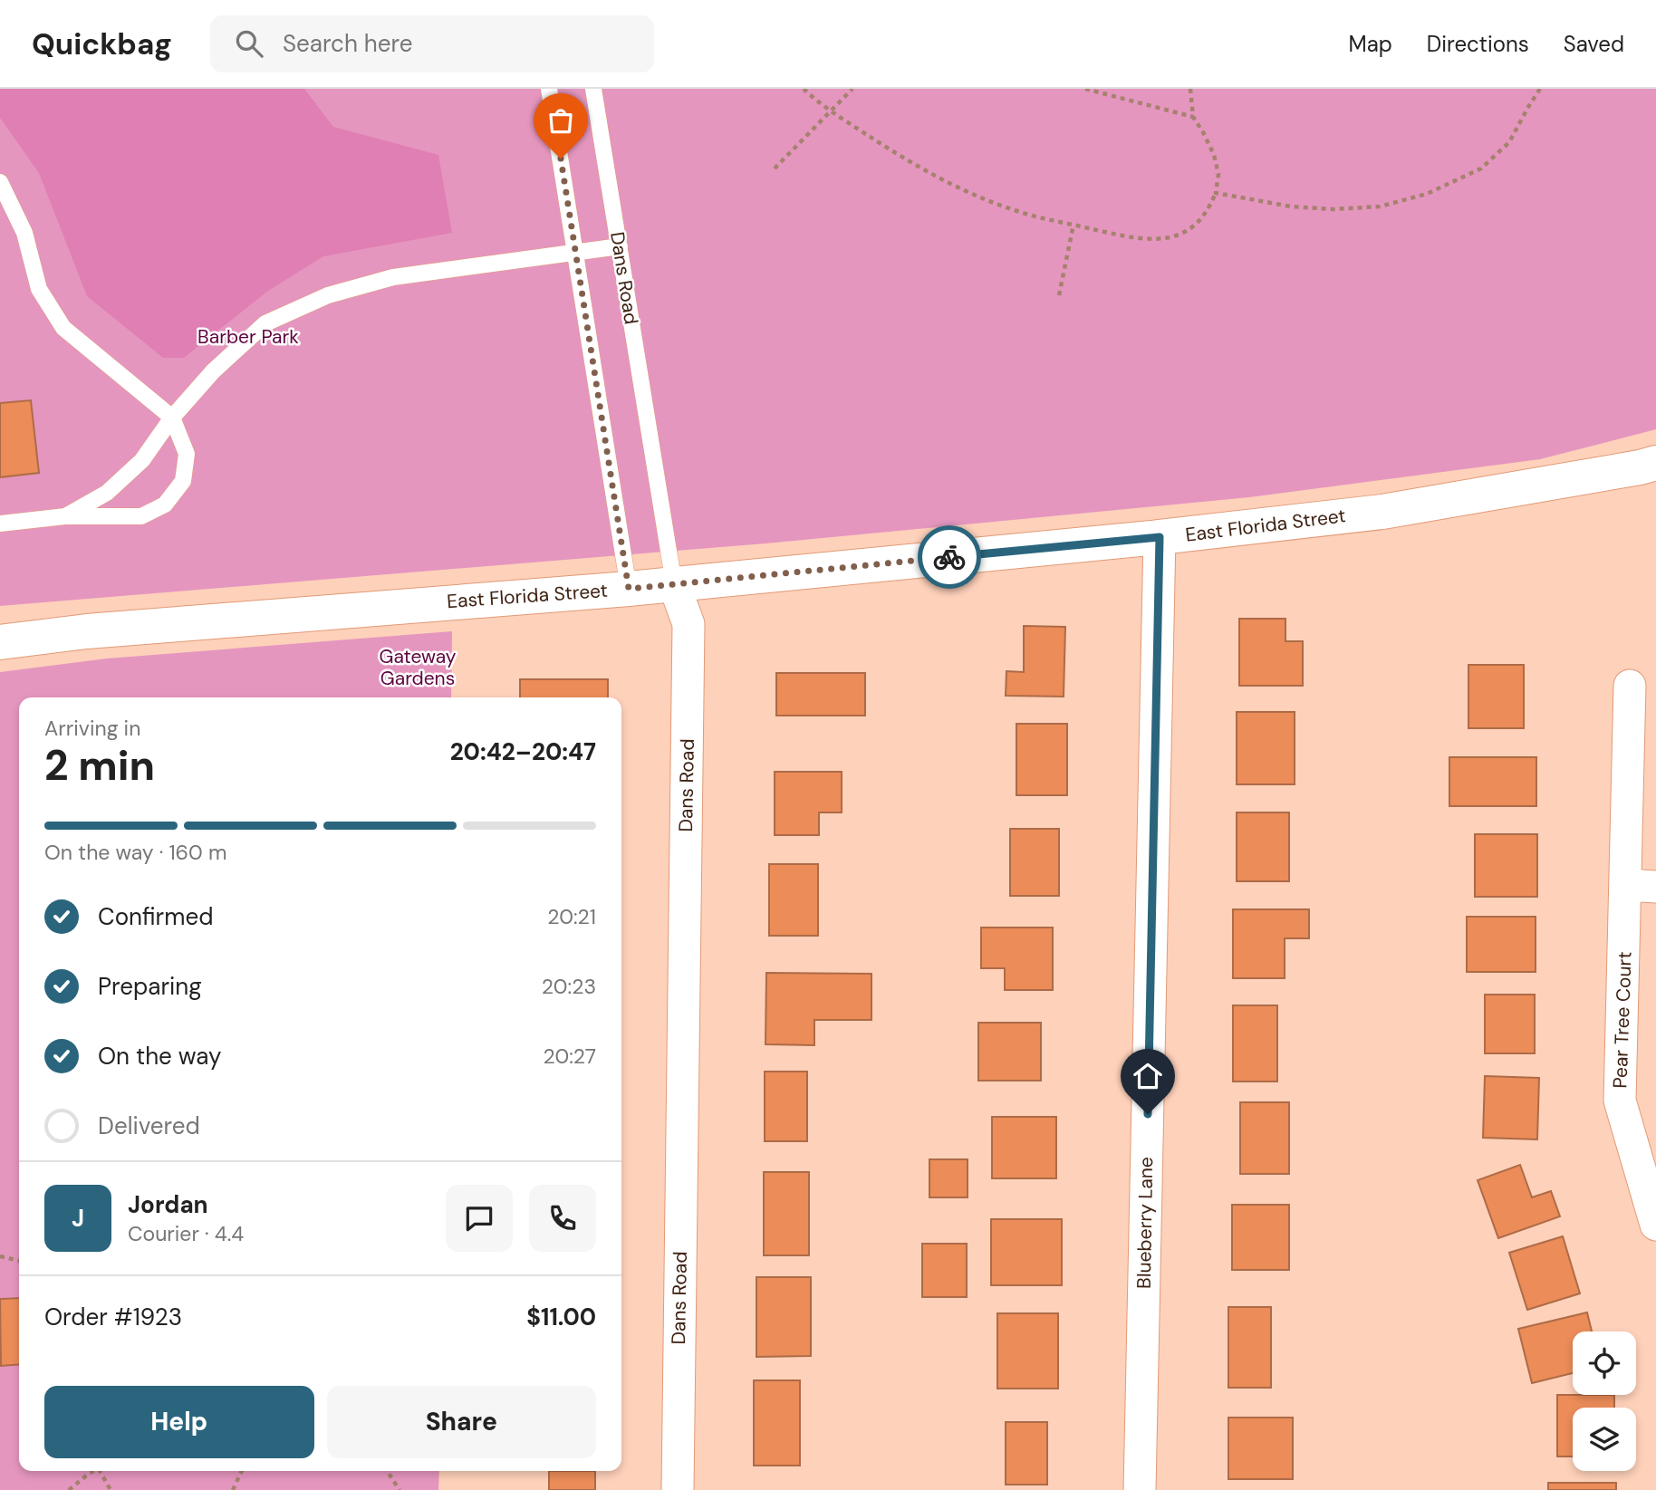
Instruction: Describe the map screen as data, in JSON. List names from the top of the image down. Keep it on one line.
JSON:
{"streets":{"main road":["East Florida Street"],"street":["Dans Road","Pear Tree Court","Blueberry Lane"]},"crossings":[["Dans Road","East Florida Street"],["East Florida Street","Blueberry Lane"]],"parks":["Barber Park","Gateway Gardens"],"page":{"header":"Quickbag","search":"Search here","nav":["Map","Directions","Saved"],"heading":["2 min","Arriving in","20:42–20:47"],"panel":["Jordan","Courier · 4.4","Order #1923","$11.00"],"bar":"On the way · 160 m","list":[["Confirmed","20:21"],["Preparing","20:23"],["On the way","20:27"],"Delivered"],"round":"J","buttons":["Help","Share"]}}
